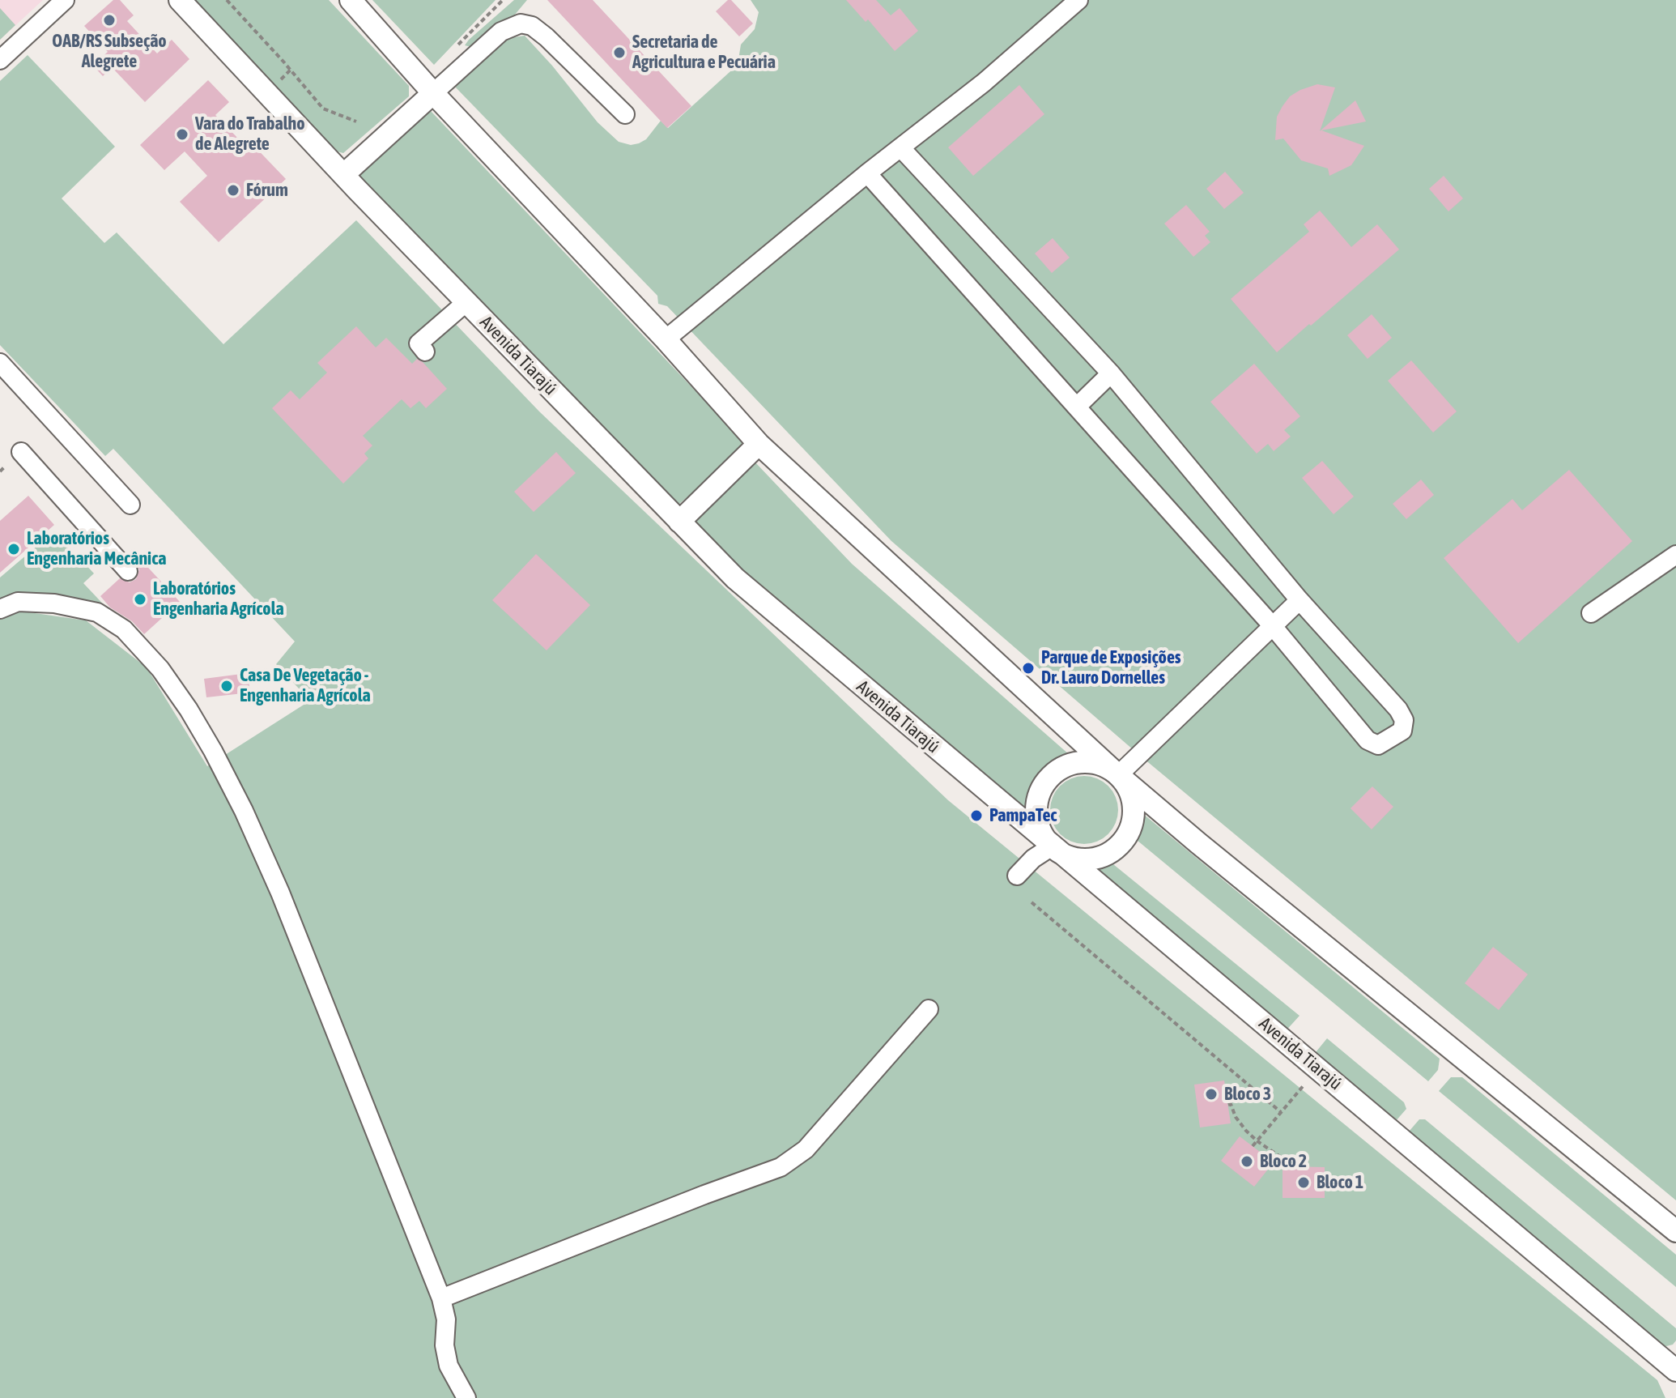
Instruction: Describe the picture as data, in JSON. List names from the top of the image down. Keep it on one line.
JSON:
{"streets":{"main road":["Avenida Tiarajú"]},"places":["OAB/RS Subseção Alegrete","Secretaria de Agricultura e Pecuária","Vara do Trabalho de Alegrete","Fórum","Laboratórios Engenharia Mecânica","Laboratórios Engenharia Agrícola","Parque de Exposições Dr. Lauro Dornelles","Casa De Vegetação - Engenharia Agrícola","PampaTec","Bloco 3","Bloco 2","Bloco 1"]}
